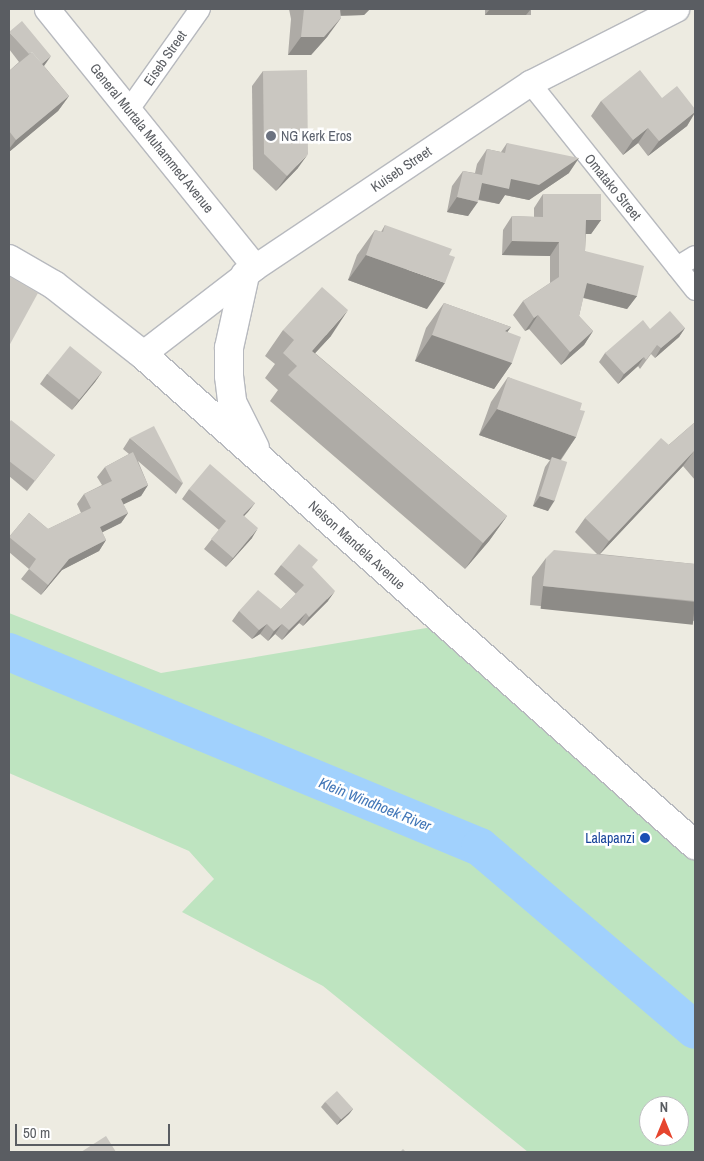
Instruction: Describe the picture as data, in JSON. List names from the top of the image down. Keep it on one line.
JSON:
{"streets":{"main road":["Nelson Mandela Avenue"],"street":["Eiseb Street","General Murtala Muhammed Avenue","Kuiseb Street","Omatako Street"]},"crossings":[["Eiseb Street","General Murtala Muhammed Avenue"],["General Murtala Muhammed Avenue","Kuiseb Street"],["Kuiseb Street","Omatako Street"],["Kuiseb Street","Nelson Mandela Avenue"]],"water":["Klein Windhoek River"],"places":["NG Kerk Eros","Lalapanzi"],"scale_bar":"50 m","north":"top"}
